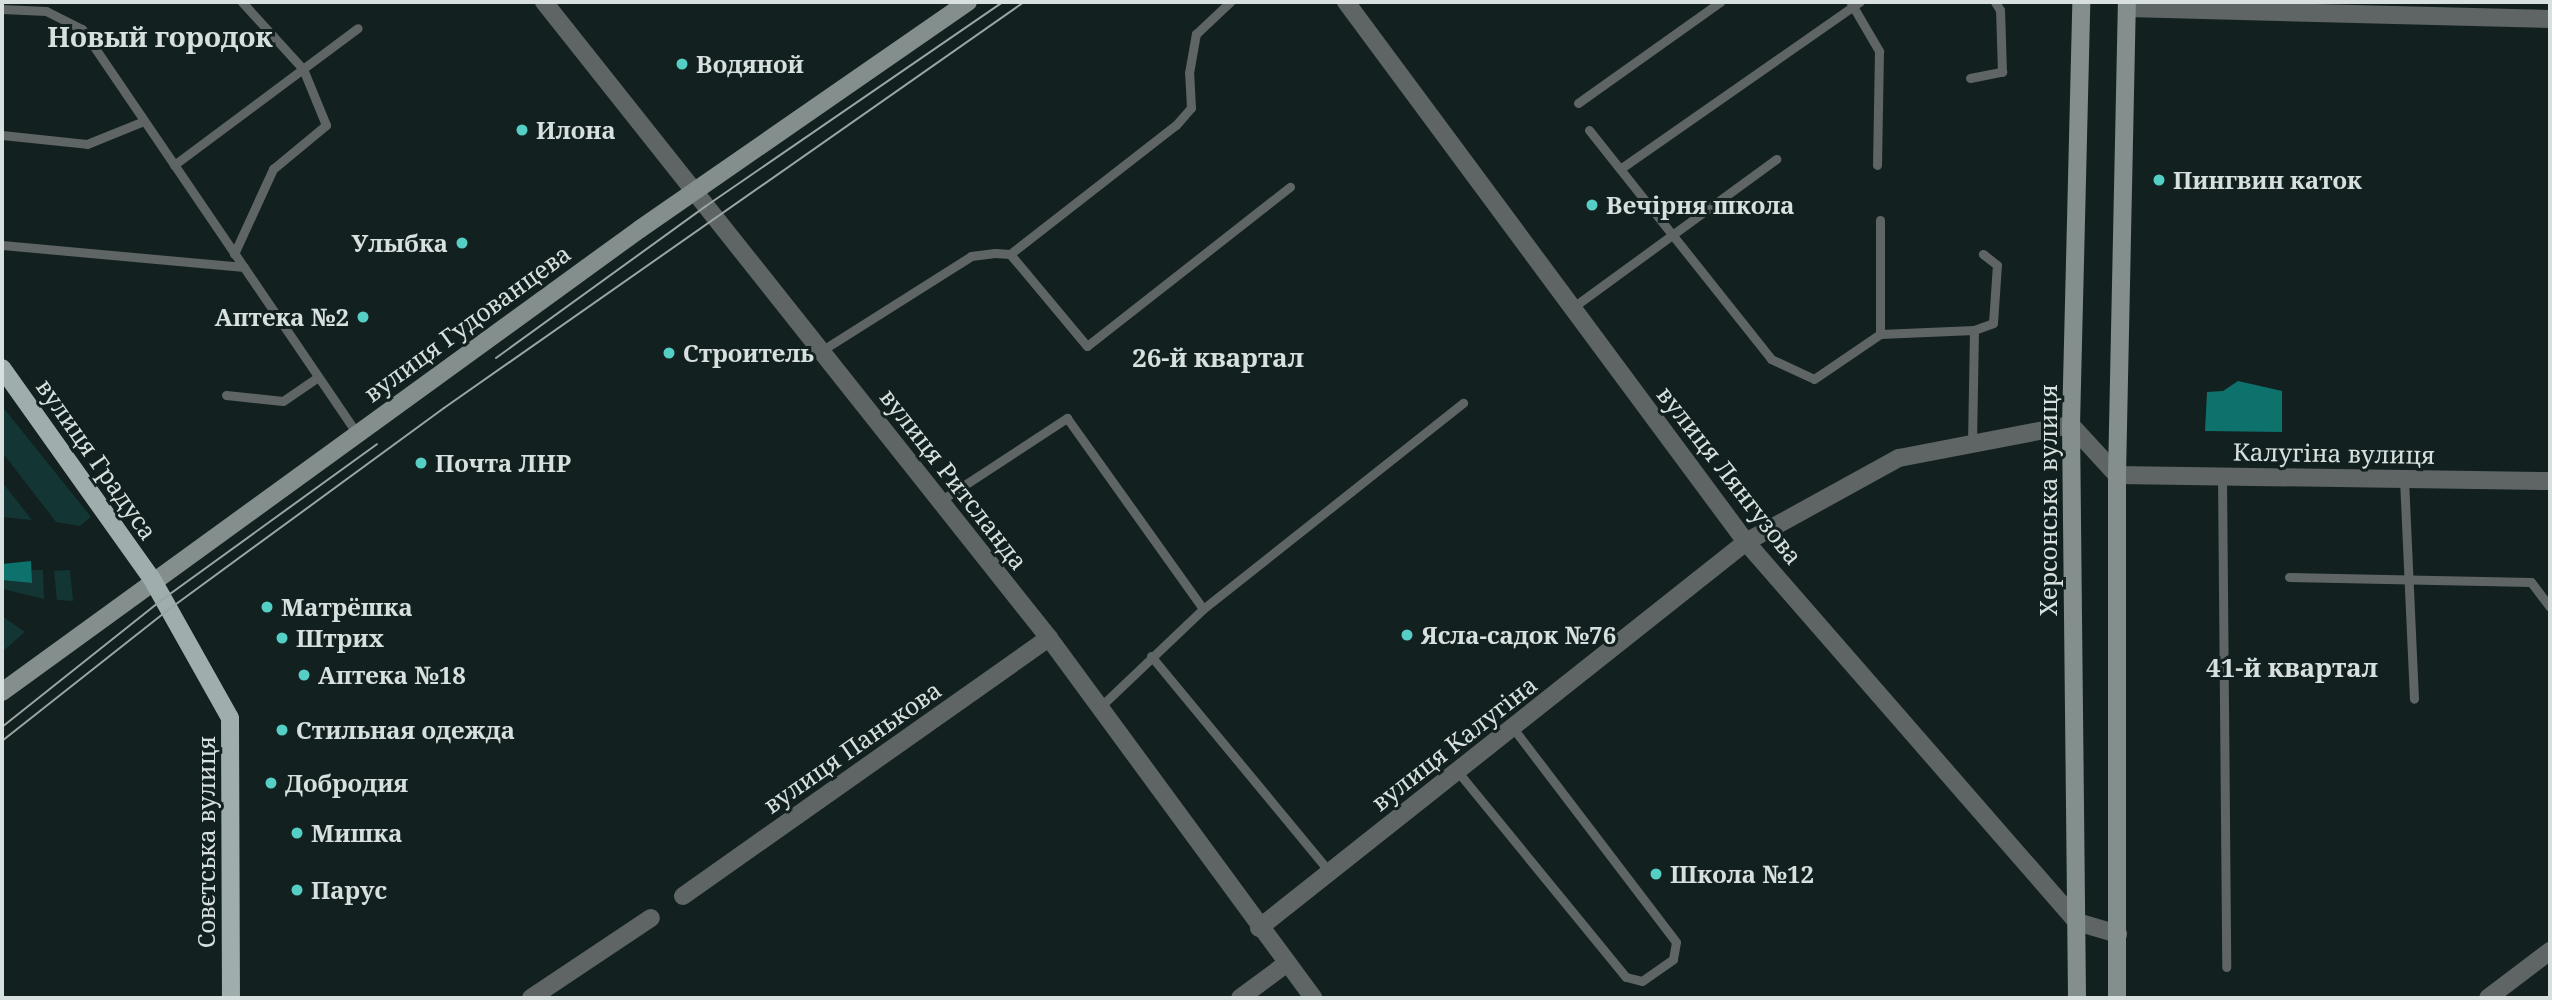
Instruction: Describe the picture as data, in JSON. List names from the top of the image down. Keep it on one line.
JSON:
{"streets":{"main road":["вулиця Градуса","Совєтська вулиця"],"street":["вулиця Гудованцева","Калугіна вулиця","вулиця Лянгузова","вулиця Ритсланда","Херсонська вулиця","вулиця Калугіна","вулиця Панькова"]},"crossings":[["вулиця Гудованцева","вулиця Градуса"],["вулиця Гудованцева","вулиця Ритсланда"],["вулиця Гудованцева","Совєтська вулиця"],["вулиця Градуса","Совєтська вулиця"],["вулиця Лянгузова","Херсонська вулиця"],["вулиця Лянгузова","вулиця Калугіна"],["вулиця Ритсланда","вулиця Калугіна"],["вулиця Ритсланда","вулиця Панькова"],["Херсонська вулиця","вулиця Калугіна"]],"districts":["Новый городок","26-й квартал","41-й квартал"],"places":["Водяной","Илона","Пингвин каток","Вечірня школа","Улыбка","Аптека №2","Строитель","Почта ЛНР","Матрёшка","Ясла-садок №76","Штрих","Аптека №18","Стильная одежда","Добродия","Мишка","Школа №12","Парус"]}
